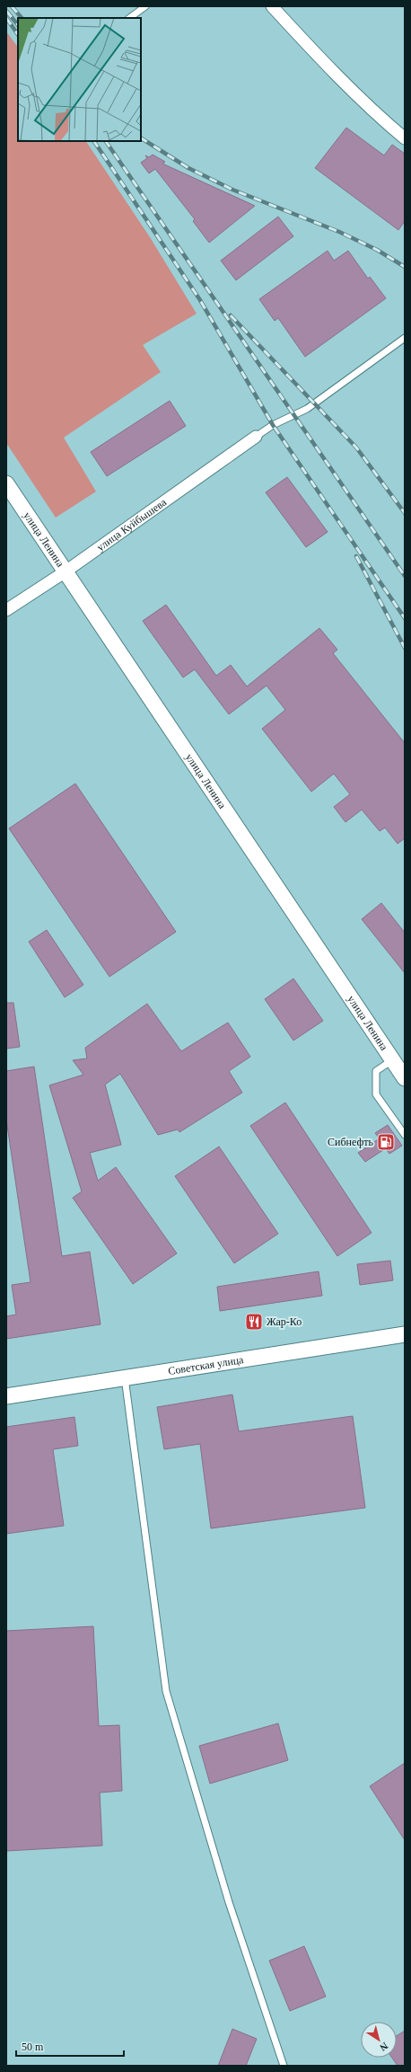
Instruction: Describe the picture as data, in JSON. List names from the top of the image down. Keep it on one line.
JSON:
{"streets":{"street":["улица Куйбышева","улица Ленина","Советская улица"]},"crossings":[["улица Куйбышева","улица Ленина"]],"places":{"fuel station":["Сибнефть"],"restaurant":["Жар-Ко"]},"scale_bar":"50 m","north":"bottom right"}
